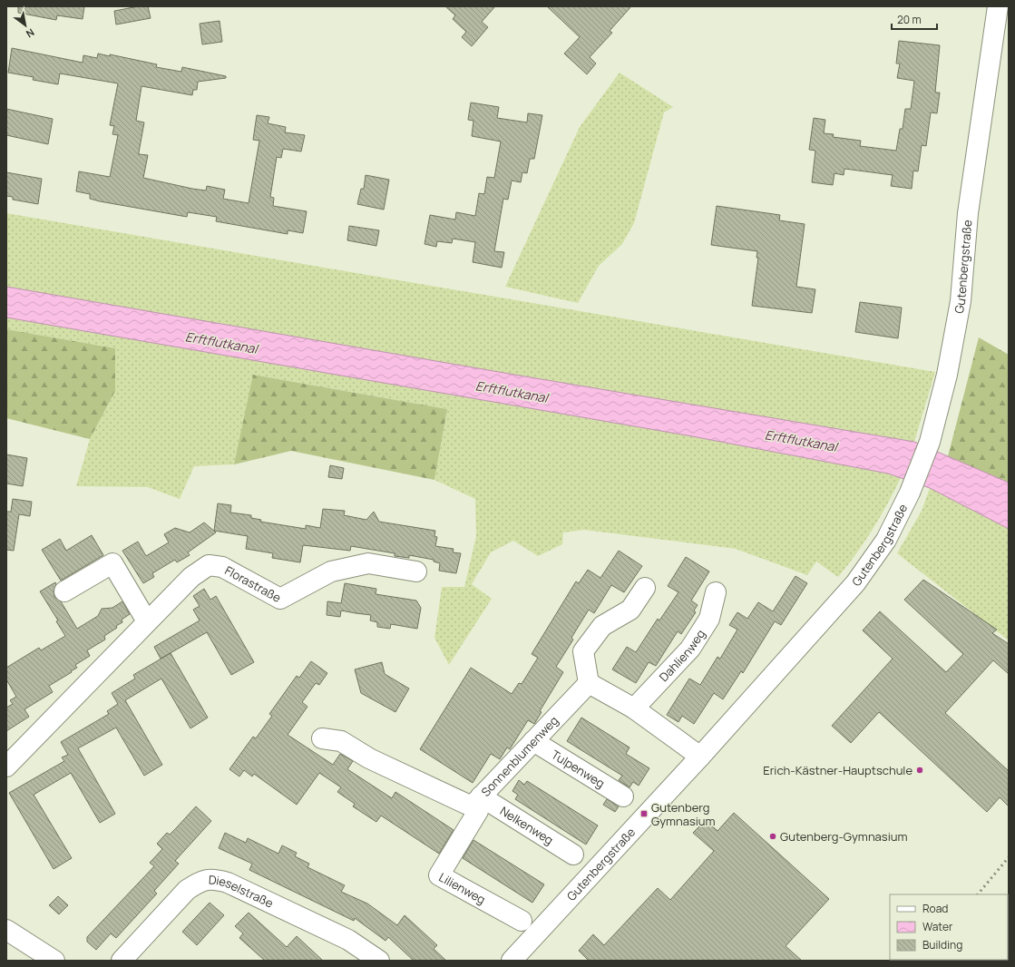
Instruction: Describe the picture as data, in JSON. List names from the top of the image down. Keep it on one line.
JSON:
{"streets":{"street":["Gutenbergstraße","Florastraße","Dahlienweg","Sonnenblumenweg","Tulpenweg","Nelkenweg","Lilienweg","Dieselstraße"]},"crossings":[["Sonnenblumenweg","Tulpenweg"],["Sonnenblumenweg","Nelkenweg"],["Sonnenblumenweg","Lilienweg"],["Nelkenweg","Lilienweg"]],"water":["Erftflutkanal"],"places":{"other":["Erich-Kästner-Hauptschule","Gutenberg-Gymnasium"],"transit":["Gutenberg Gymnasium"]},"legend":["Road","Water","Building"],"scale_bar":"20 m","north":"bottom right"}
